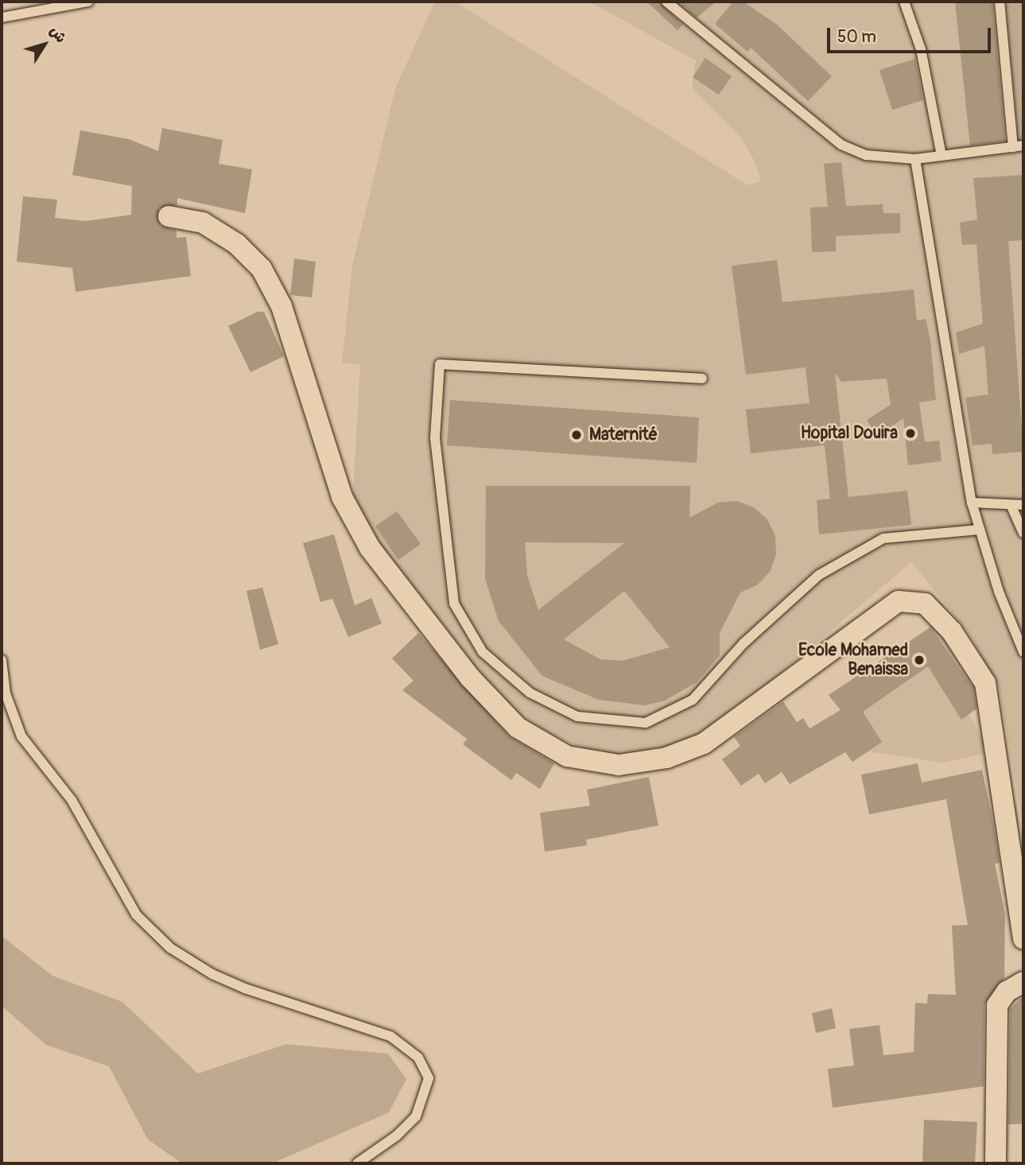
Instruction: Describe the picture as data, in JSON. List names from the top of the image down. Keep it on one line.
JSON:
{"places":["Hopital Douira","Maternité","Ecole Mohamed Benaissa"],"scale_bar":"50 m","north":"top right"}
